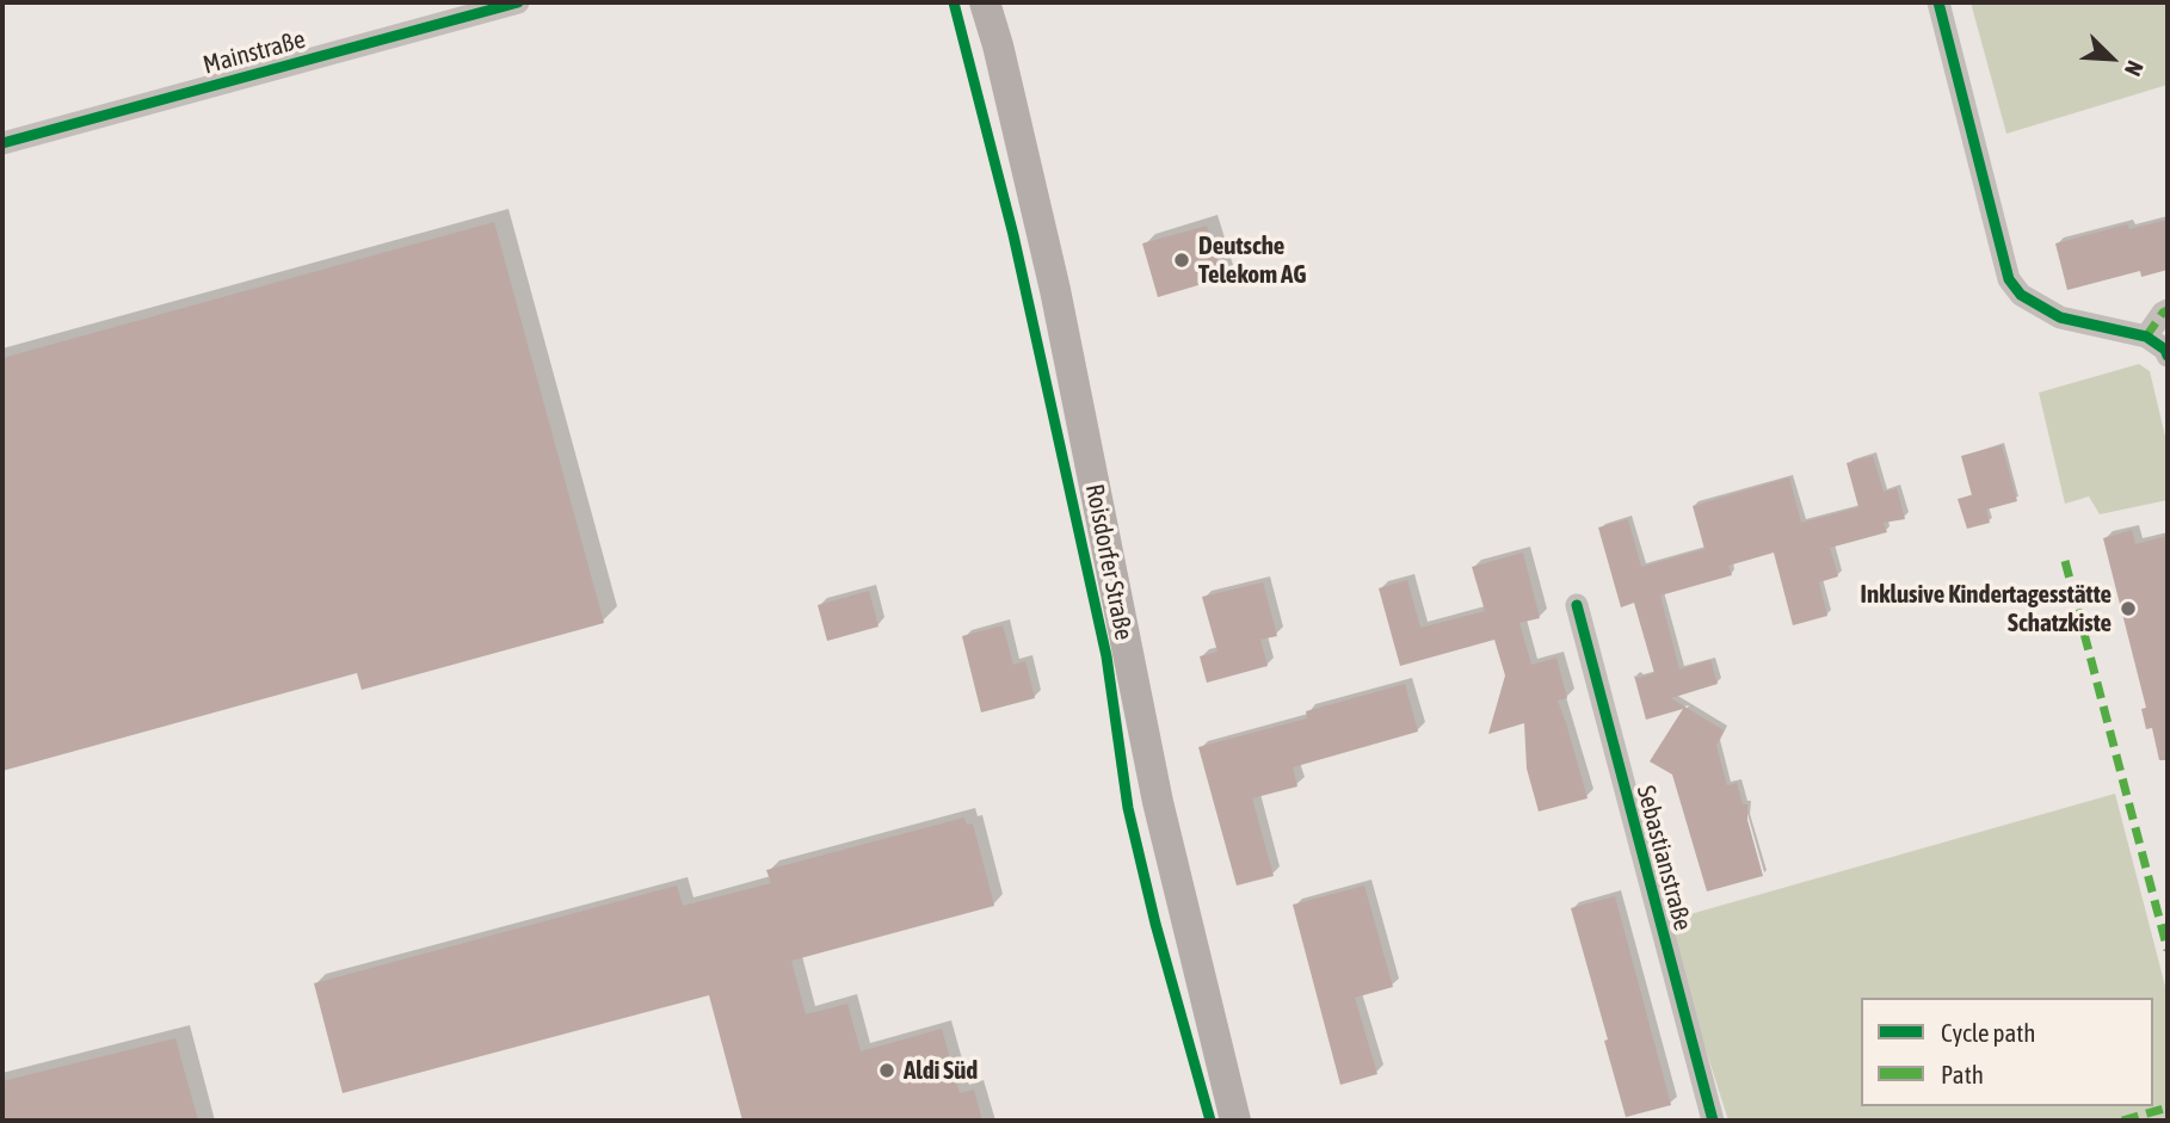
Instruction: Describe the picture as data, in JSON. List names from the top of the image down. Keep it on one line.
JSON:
{"streets":{"main road":["Roisdorfer Straße"],"street":["Mainstraße","Sebastianstraße"]},"places":["Deutsche Telekom AG","Inklusive Kindertagesstätte Schatzkiste","Aldi Süd"],"legend":["Cycle path","Path"],"north":"bottom right"}
